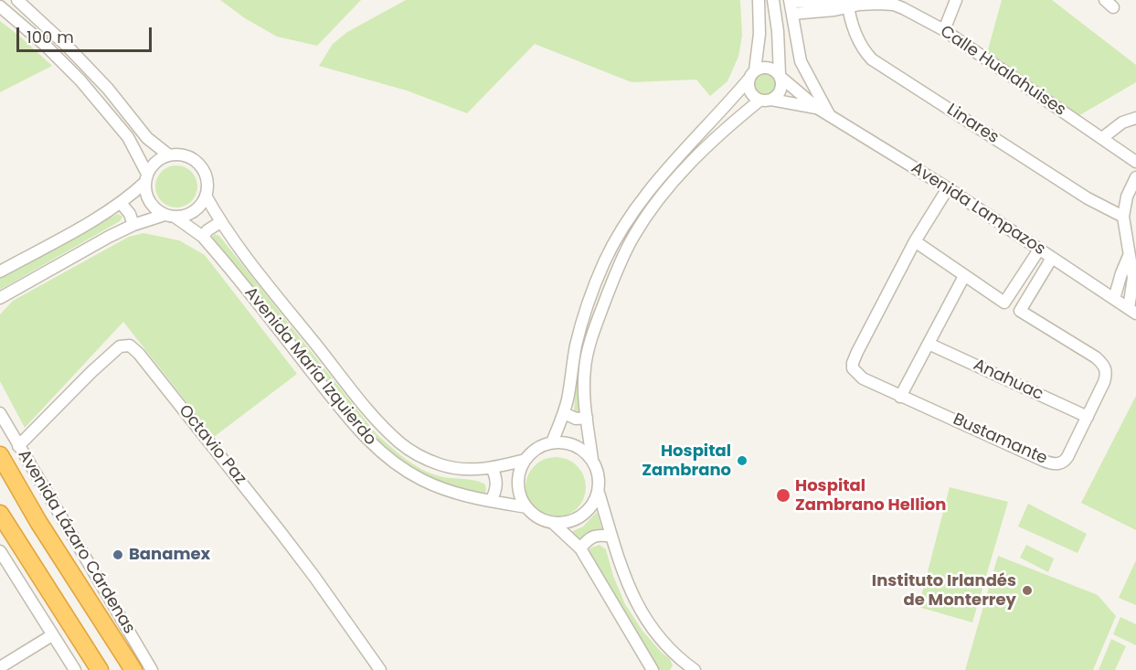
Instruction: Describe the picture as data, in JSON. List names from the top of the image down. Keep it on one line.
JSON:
{"streets":{"highway":["Avenida Lázaro Cárdenas"],"street":["Calle Hualahuises","Linares","Avenida Lampazos","Avenida María Izquierdo","Anahuac","Bustamante","Octavio Paz"]},"crossings":[["Calle Hualahuises","Linares"],["Avenida Lampazos","Bustamante"],["Anahuac","Bustamante"],["Octavio Paz","Avenida Lázaro Cárdenas"]],"places":["Hospital Zambrano","Hospital Zambrano Hellion","Banamex","Instituto Irlandés de Monterrey"],"scale_bar":"100 m"}
